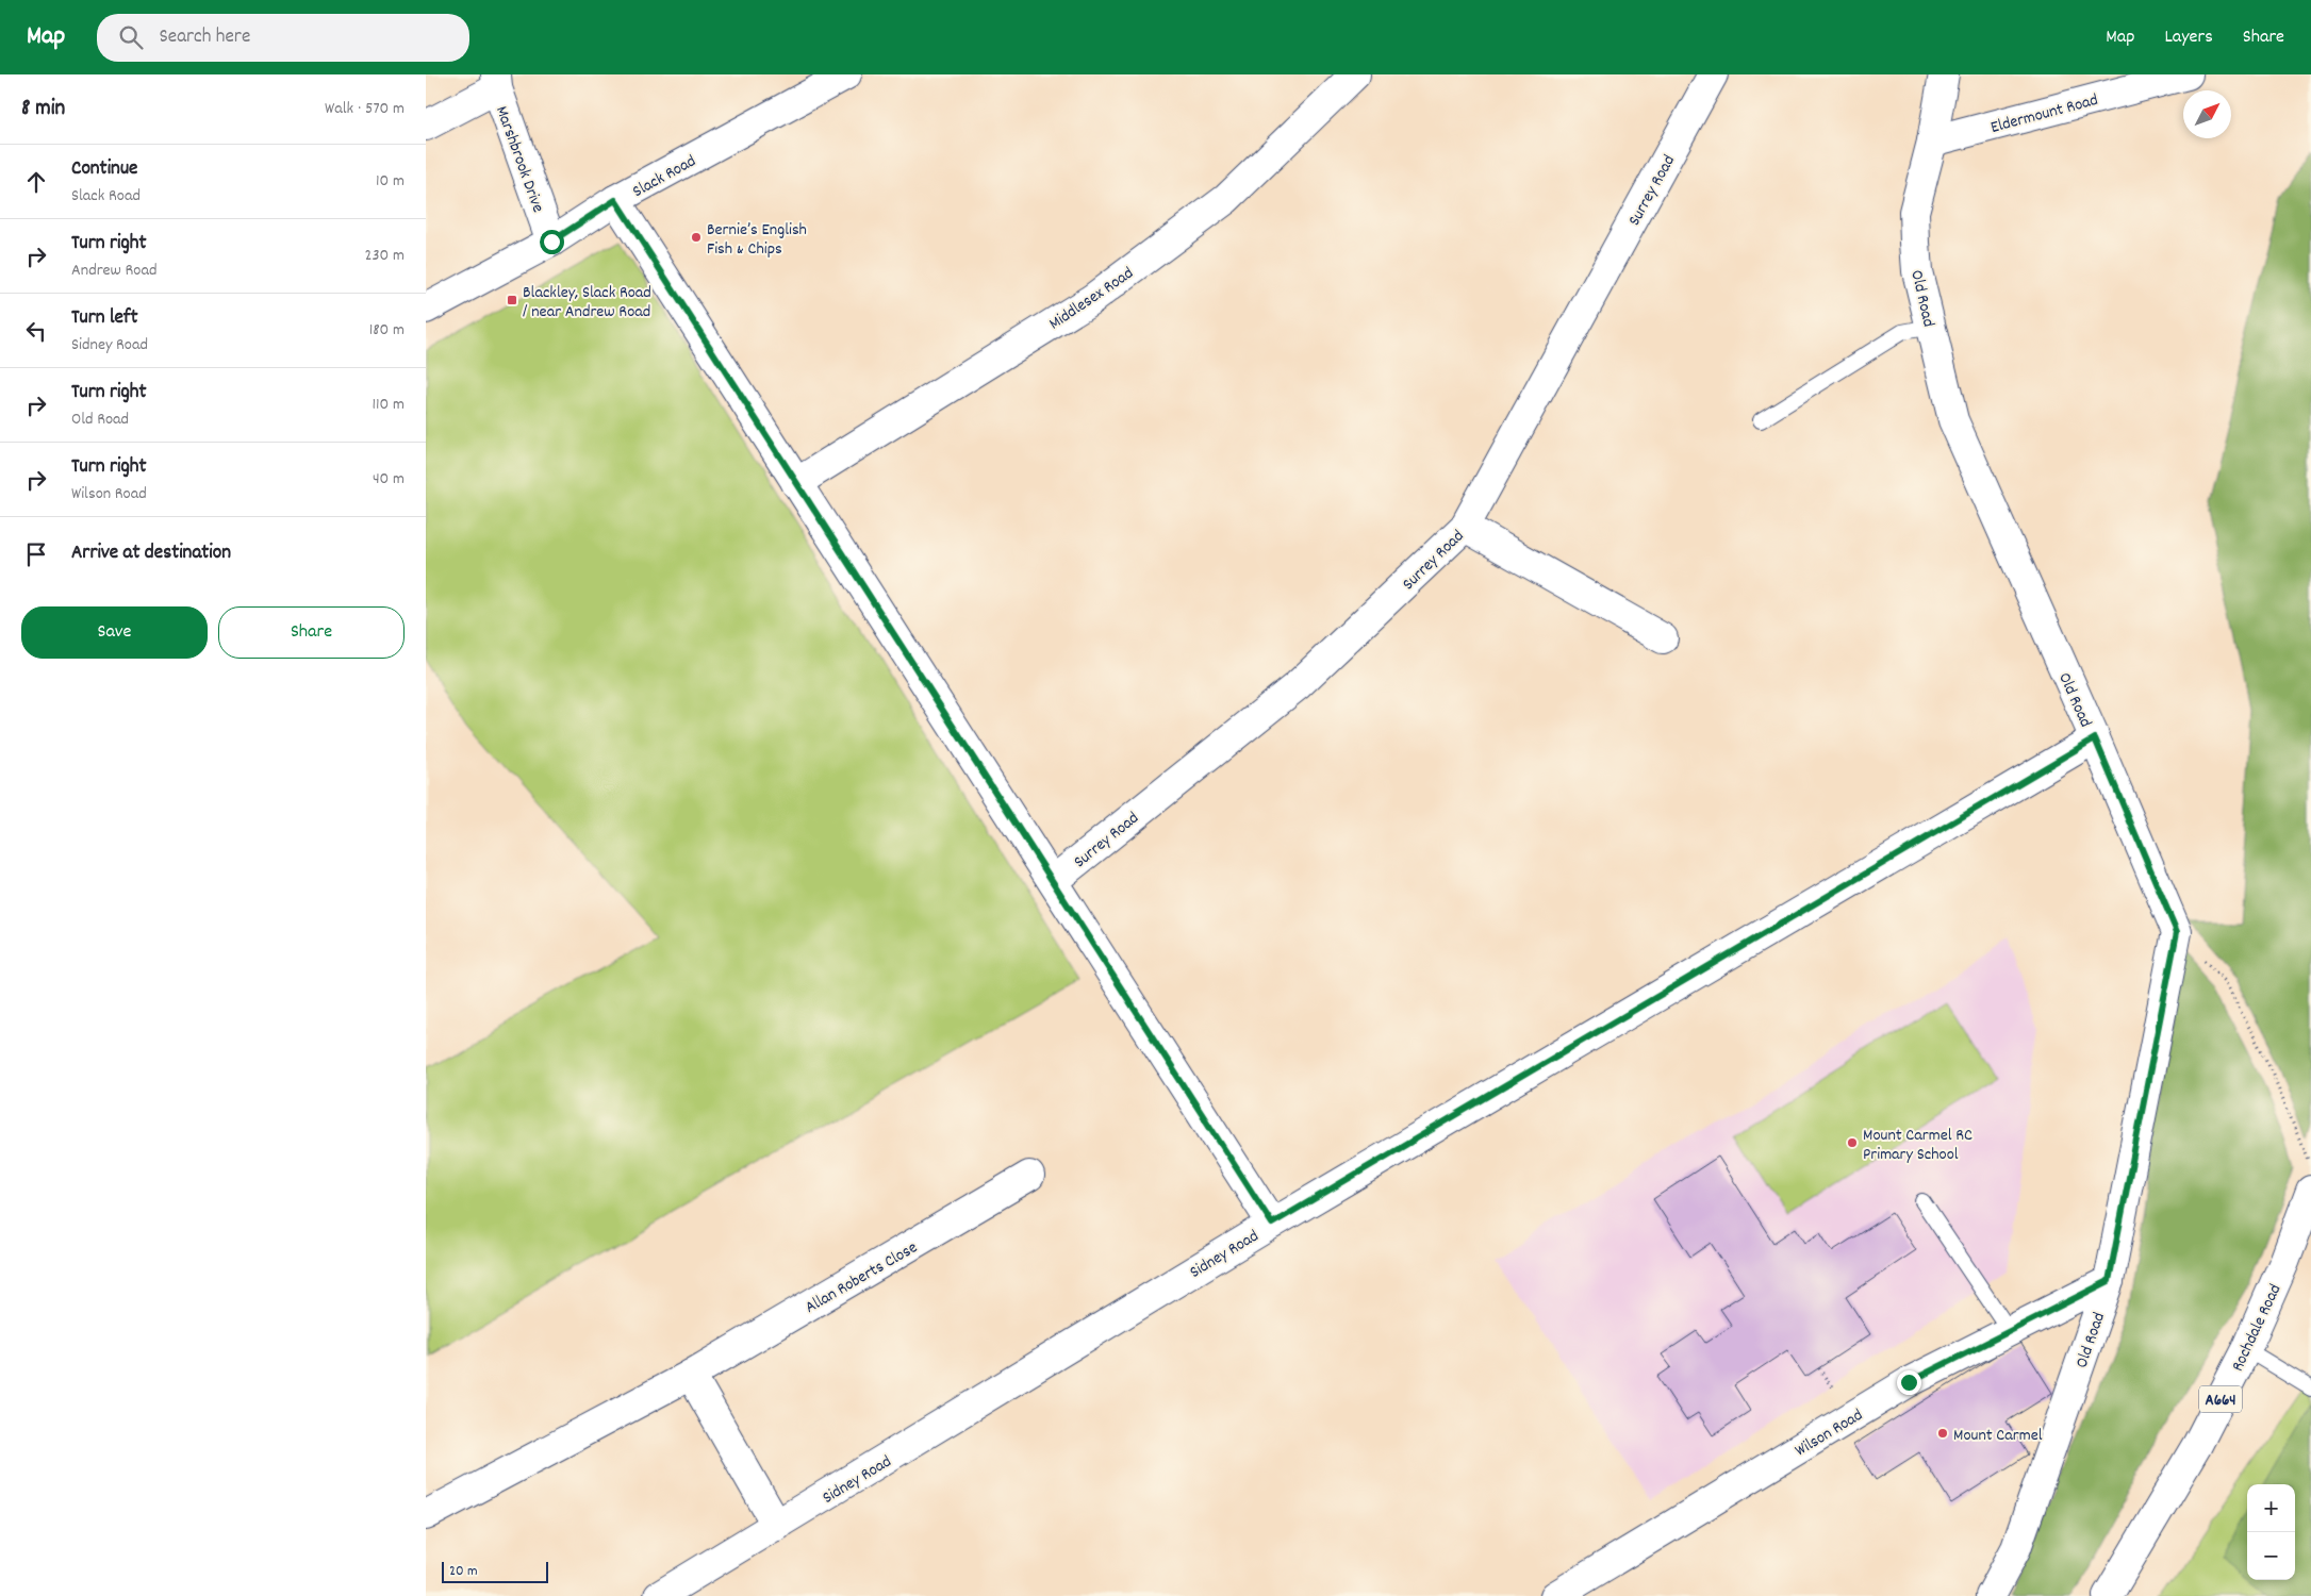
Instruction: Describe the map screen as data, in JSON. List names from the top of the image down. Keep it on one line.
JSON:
{"streets":{"street":["Eldermount Road","Marshbrook Drive","Slack Road","Surrey Road","Middlesex Road","Old Road","Sidney Road","Allan Roberts Close","Rochdale Road","A664","Wilson Road"]},"crossings":[["Eldermount Road","Old Road"],["Marshbrook Drive","Slack Road"],["Old Road","Sidney Road"],["Old Road","Wilson Road"]],"places":{"other":["Bernie’s English Fish & Chips","Mount Carmel RC Primary School","Mount Carmel"],"transit":["Blackley, Slack Road / near Andrew Road"]},"scale_bar":"20 m","north":"top right","page":{"header":"Map","search":"Search here","nav":["Map","Layers","Share"],"heading":["8 min","Walk · 570 m"],"list":[["Continue","Slack Road","10 m"],["Turn right","Andrew Road","230 m"],["Turn left","Sidney Road","180 m"],["Turn right","Old Road","110 m"],["Turn right","Wilson Road","40 m"],"Arrive at destination"],"buttons":["Save","Share"],"map_buttons":["+","−"],"scale":"20 m"}}
